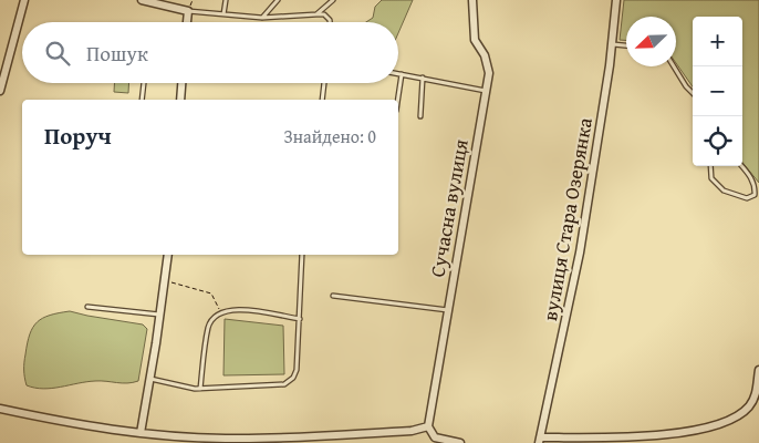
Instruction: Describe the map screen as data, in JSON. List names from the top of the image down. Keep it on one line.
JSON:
{"streets":{"street":["Сучасна вулиця","вулиця Стара Озерянка"]},"north":"bottom left","page":{"map_buttons":["+","−"],"search":"Пошук","heading":["Поруч","Знайдено: 0"]}}
